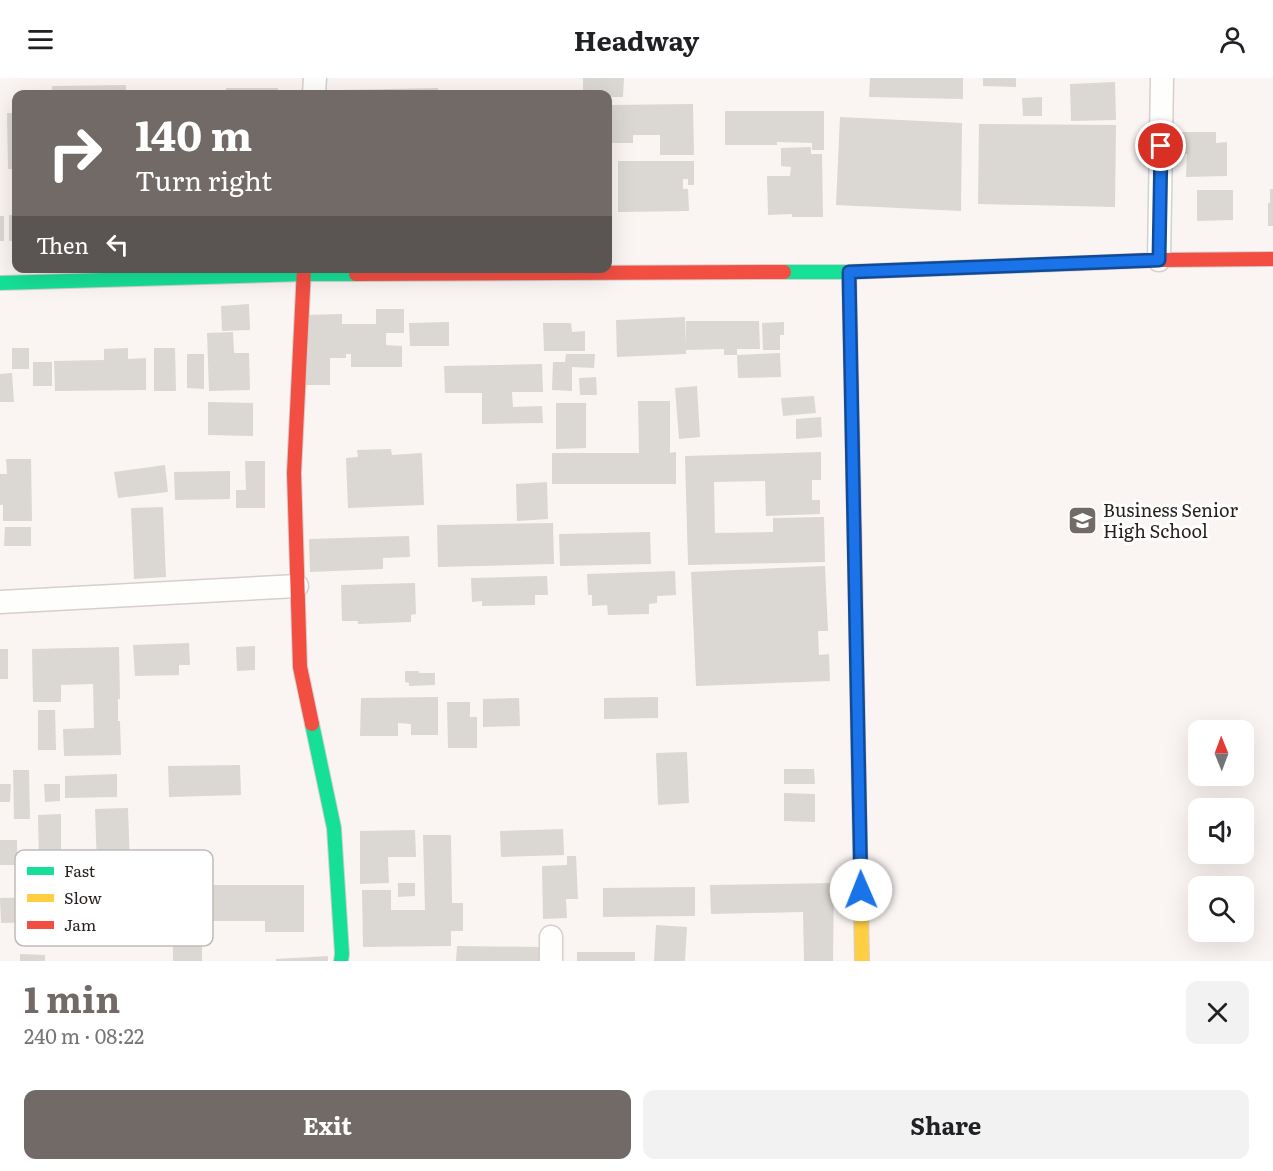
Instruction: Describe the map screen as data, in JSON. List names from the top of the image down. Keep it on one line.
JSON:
{"places":{"school or university":["Business Senior High School"]},"legend":["Fast","Slow","Jam"],"north":"top","page":{"header":"Headway","turn":["140 m","Turn right"],"then":"Then","heading":["1 min","240 m · 08:22"],"buttons":["Exit","Share"]}}
